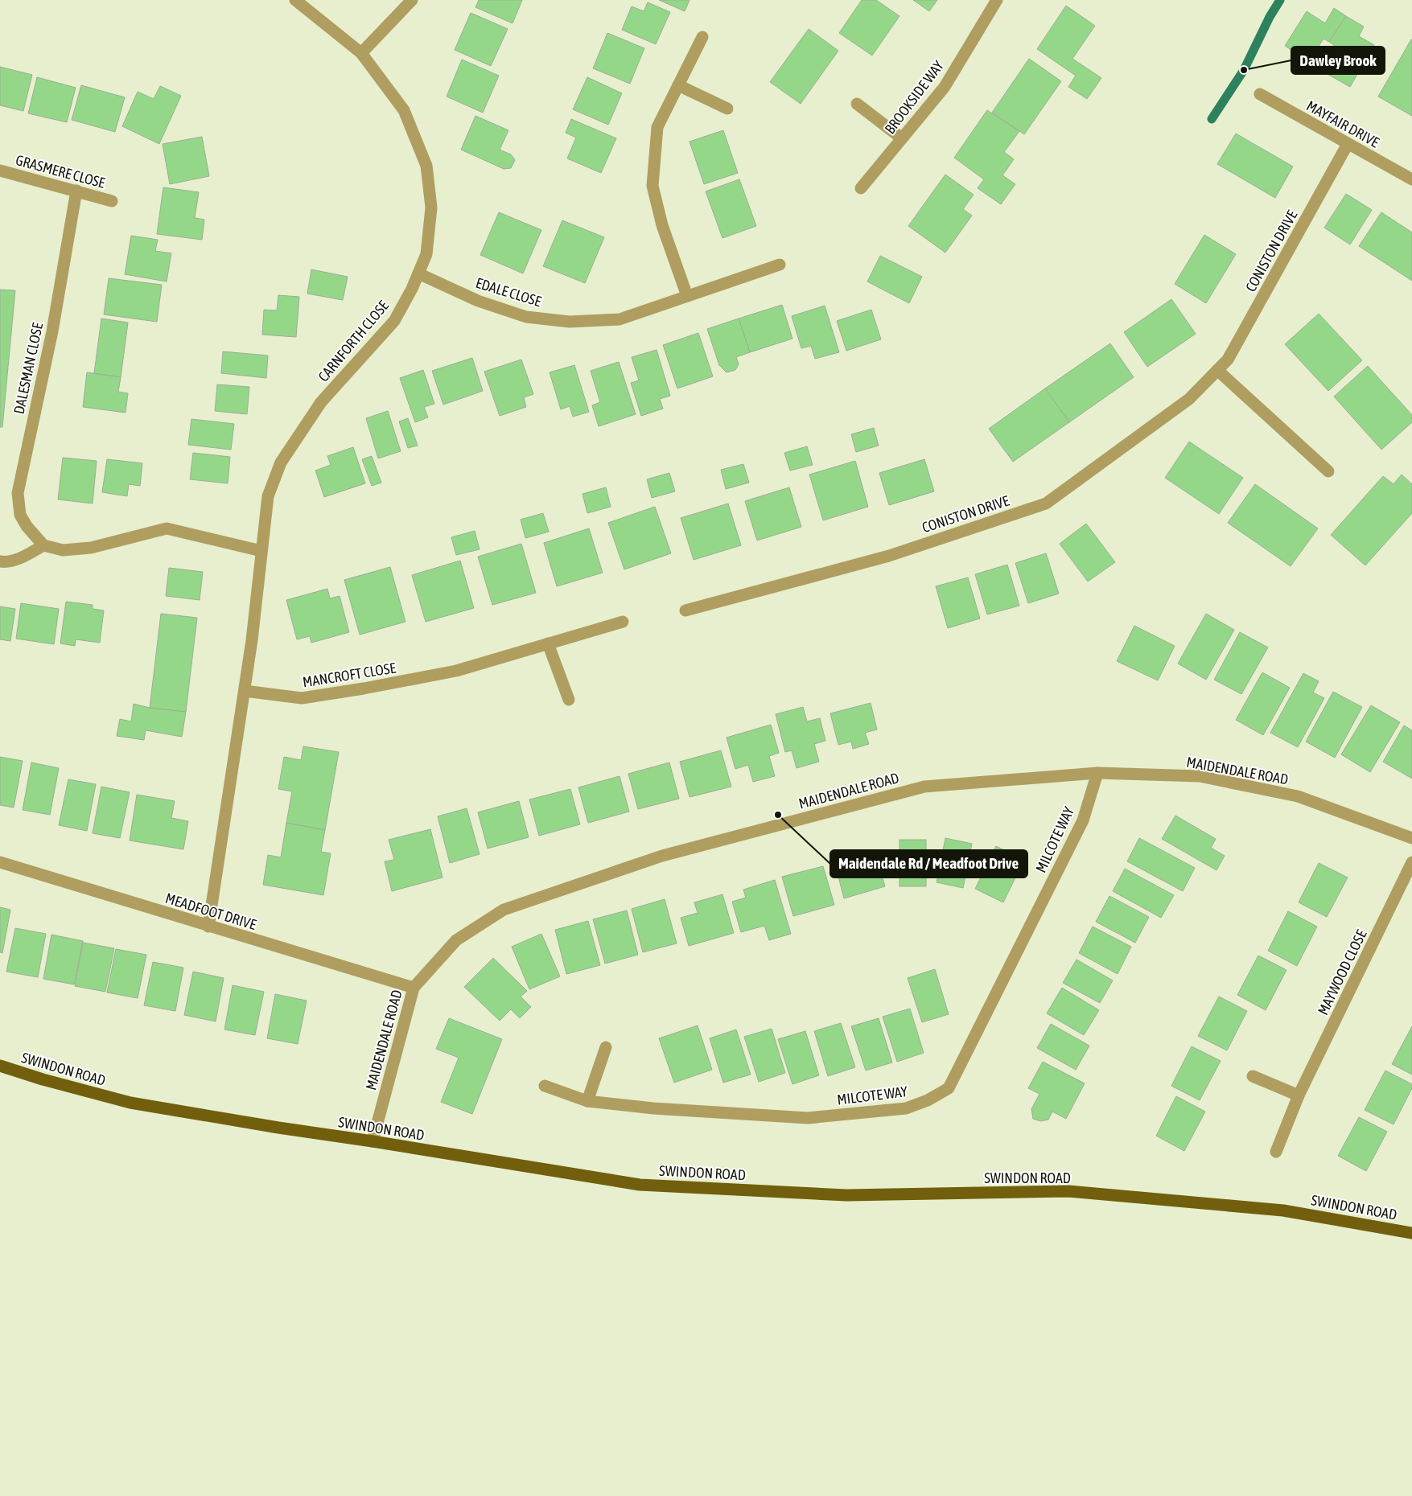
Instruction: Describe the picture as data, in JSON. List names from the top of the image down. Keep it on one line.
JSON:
{"streets":{"main road":["SWINDON ROAD"],"street":["BROOKSIDE WAY","MAYFAIR DRIVE","GRASMERE CLOSE","CONISTON DRIVE","EDALE CLOSE","CARNFORTH CLOSE","DALESMAN CLOSE","MANCROFT CLOSE","MAIDENDALE ROAD","MILCOTE WAY","MEADFOOT DRIVE","MAYWOOD CLOSE"]},"crossings":[["MAYFAIR DRIVE","CONISTON DRIVE"],["GRASMERE CLOSE","DALESMAN CLOSE"],["EDALE CLOSE","CARNFORTH CLOSE"],["CARNFORTH CLOSE","MANCROFT CLOSE"],["MAIDENDALE ROAD","MILCOTE WAY"],["MAIDENDALE ROAD","MEADFOOT DRIVE"],["MAIDENDALE ROAD","SWINDON ROAD"]],"places":["Dawley Brook","Maidendale Rd / Meadfoot Drive"]}
